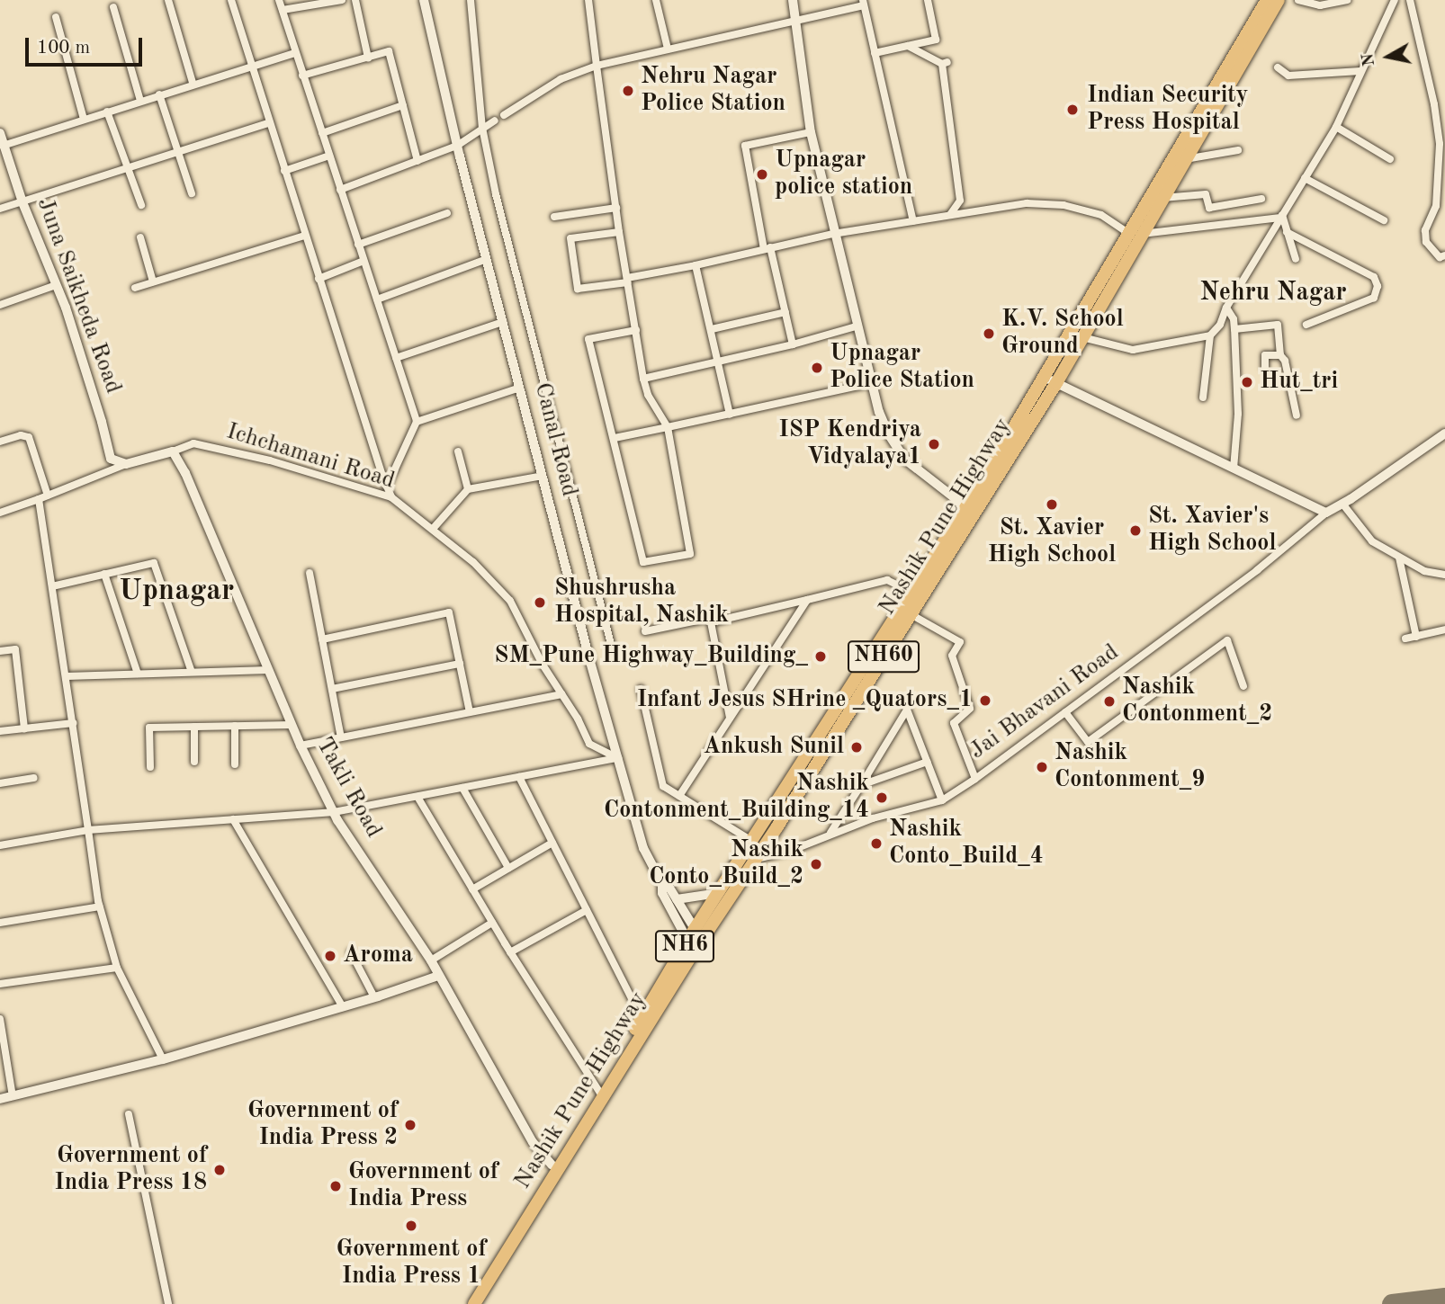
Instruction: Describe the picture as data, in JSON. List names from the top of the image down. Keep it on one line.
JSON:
{"streets":{"highway":["Nashik Pune Highway","NH60","NH6"],"street":["Juna Saikheda Road","Canal Road","Ichchamani Road","Jai Bhavani Road","Takli Road"]},"crossings":[["Canal Road","Ichchamani Road"],["Canal Road","Nashik Pune Highway"],["Ichchamani Road","Takli Road"],["Nashik Pune Highway","Jai Bhavani Road"],["Nashik Pune Highway","Takli Road"]],"districts":["Nehru Nagar","Upnagar"],"places":["Nehru Nagar Police Station","Indian Security Press Hospital","Upnagar police station","K.V. School Ground","Upnagar Police Station","Hut_tri","ISP Kendriya Vidyalaya1","St. Xavier High School","St. Xavier's High School","Shushrusha Hospital, Nashik","SM_Pune Highway_Building_","Infant Jesus SHrine _Quators_1","Nashik Contonment_2","Ankush Sunil","Nashik Contonment_9","Nashik Contonment_Building_14","Nashik Conto_Build_4","Nashik Conto_Build_2","Aroma","Government of India Press 2","Government of India Press 18","Government of India Press","Government of India Press 1"],"scale_bar":"100 m","north":"left"}
